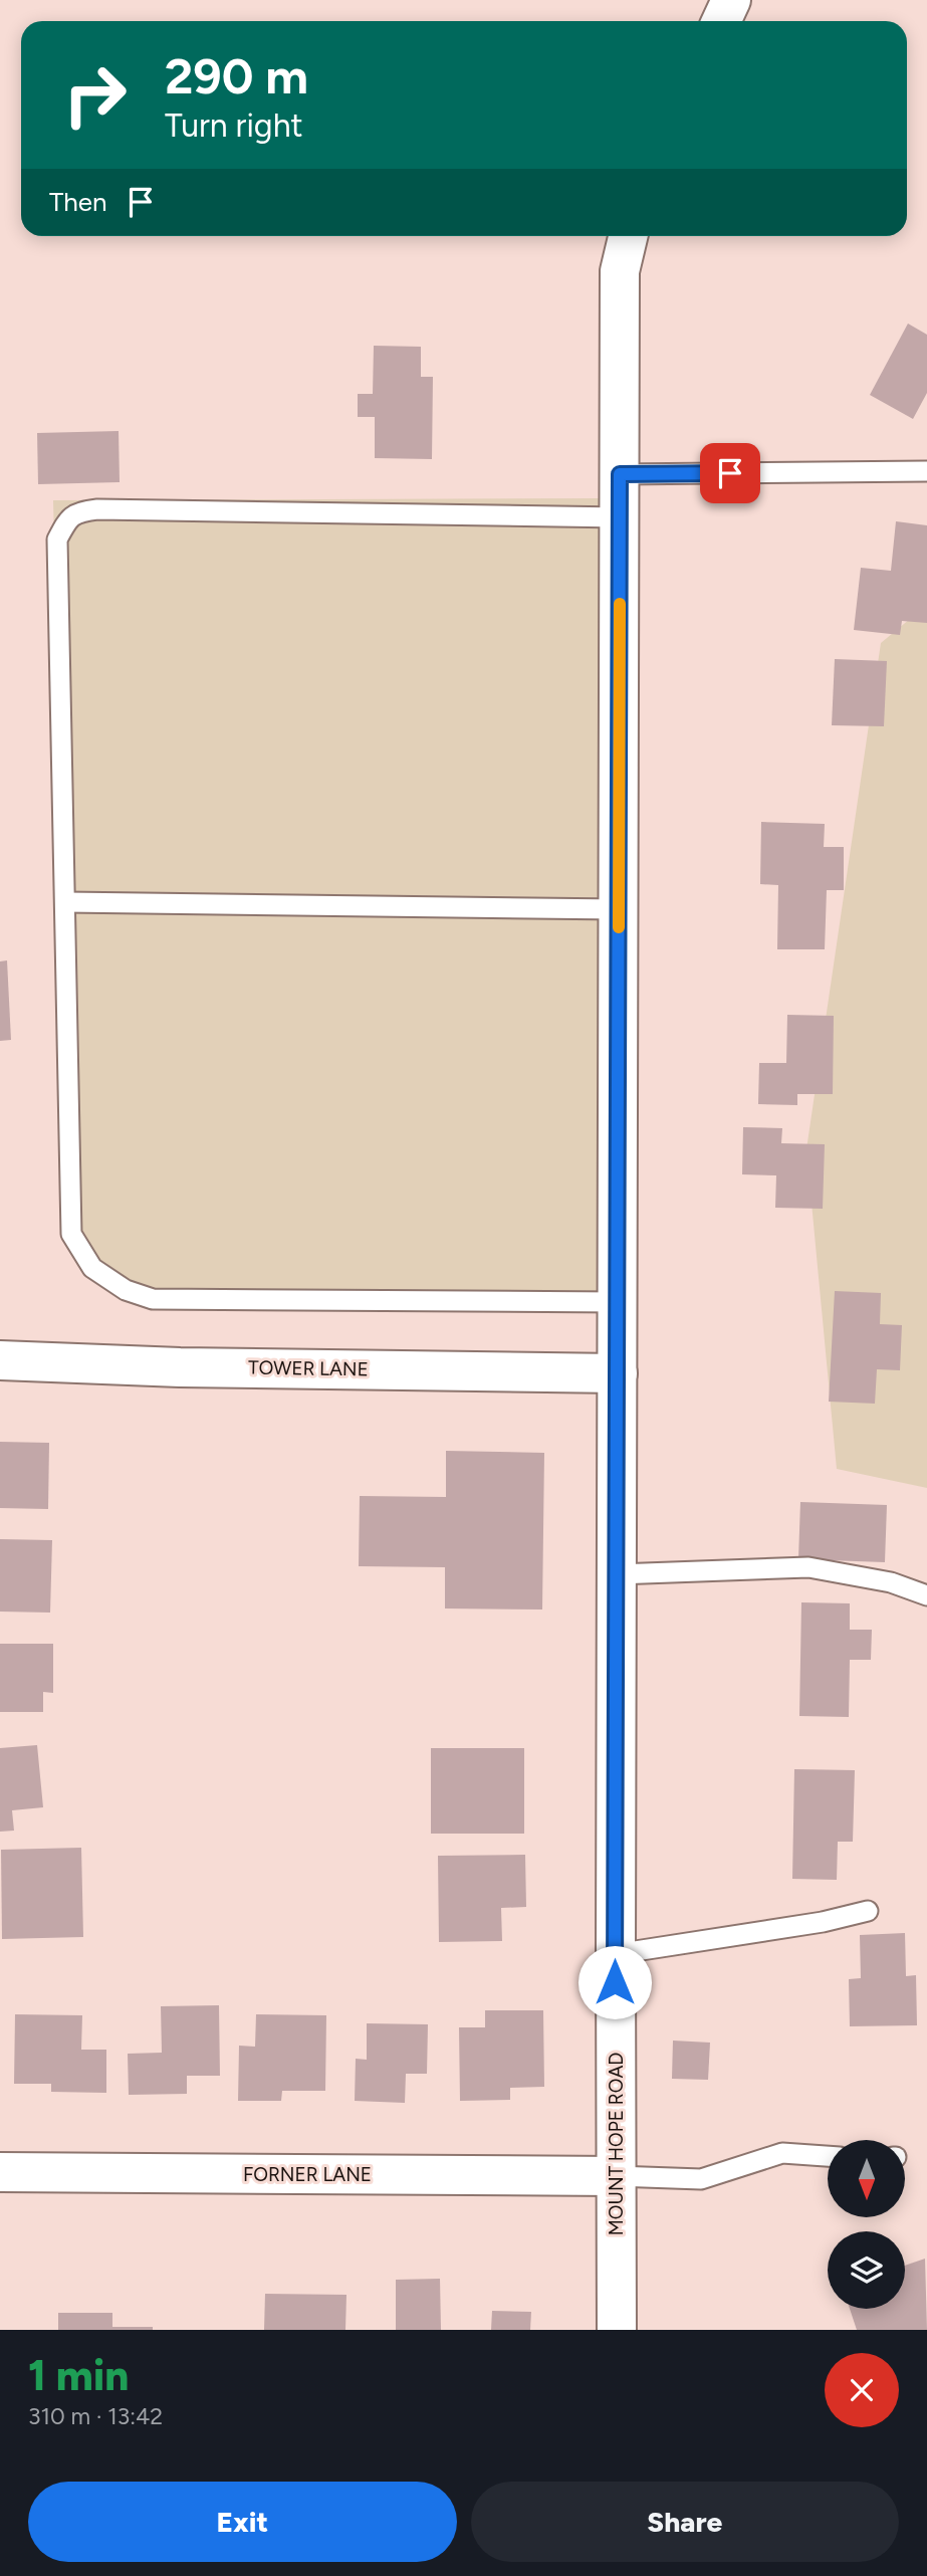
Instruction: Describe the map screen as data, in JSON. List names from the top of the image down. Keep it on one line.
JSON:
{"streets":{"street":["TOWER LANE","MOUNT HOPE ROAD","FORNER LANE"]},"crossings":[["TOWER LANE","MOUNT HOPE ROAD"],["MOUNT HOPE ROAD","FORNER LANE"]],"north":"bottom","page":{"turn":["290 m","Turn right"],"then":"Then","heading":["1 min","310 m · 13:42"],"buttons":["Exit","Share"]}}
